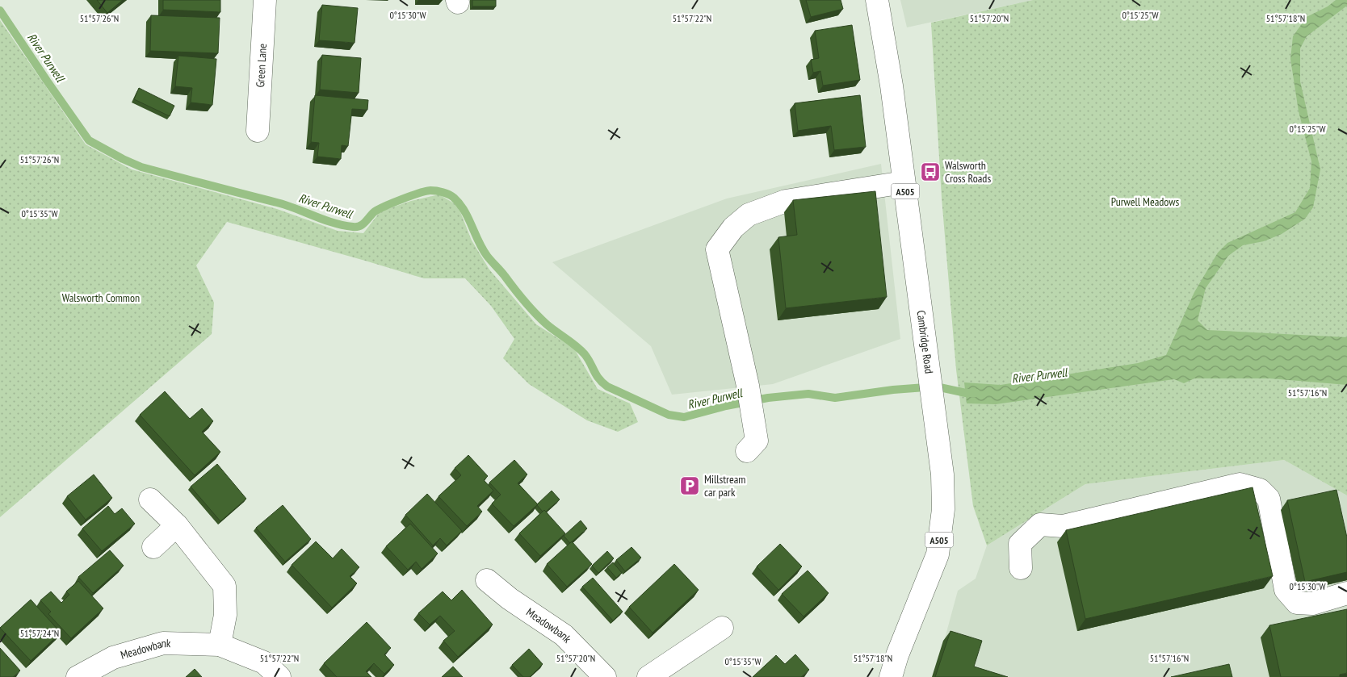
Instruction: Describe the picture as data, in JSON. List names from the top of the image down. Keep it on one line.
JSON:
{"streets":{"street":["Green Lane","A505","Cambridge Road","Meadowbank"]},"water":["River Purwell"],"parks":["Purwell Meadows","Walsworth Common"],"places":{"bus stop":["Walsworth Cross Roads"],"parking":["Millstream car park"]},"coordinates":["0°15'30\"W","0°15'25\"W","51°57'26\"N","51°57'22\"N","51°57'20\"N","51°57'18\"N","0°15'35\"W","51°57'16\"N","51°57'24\"N"]}
